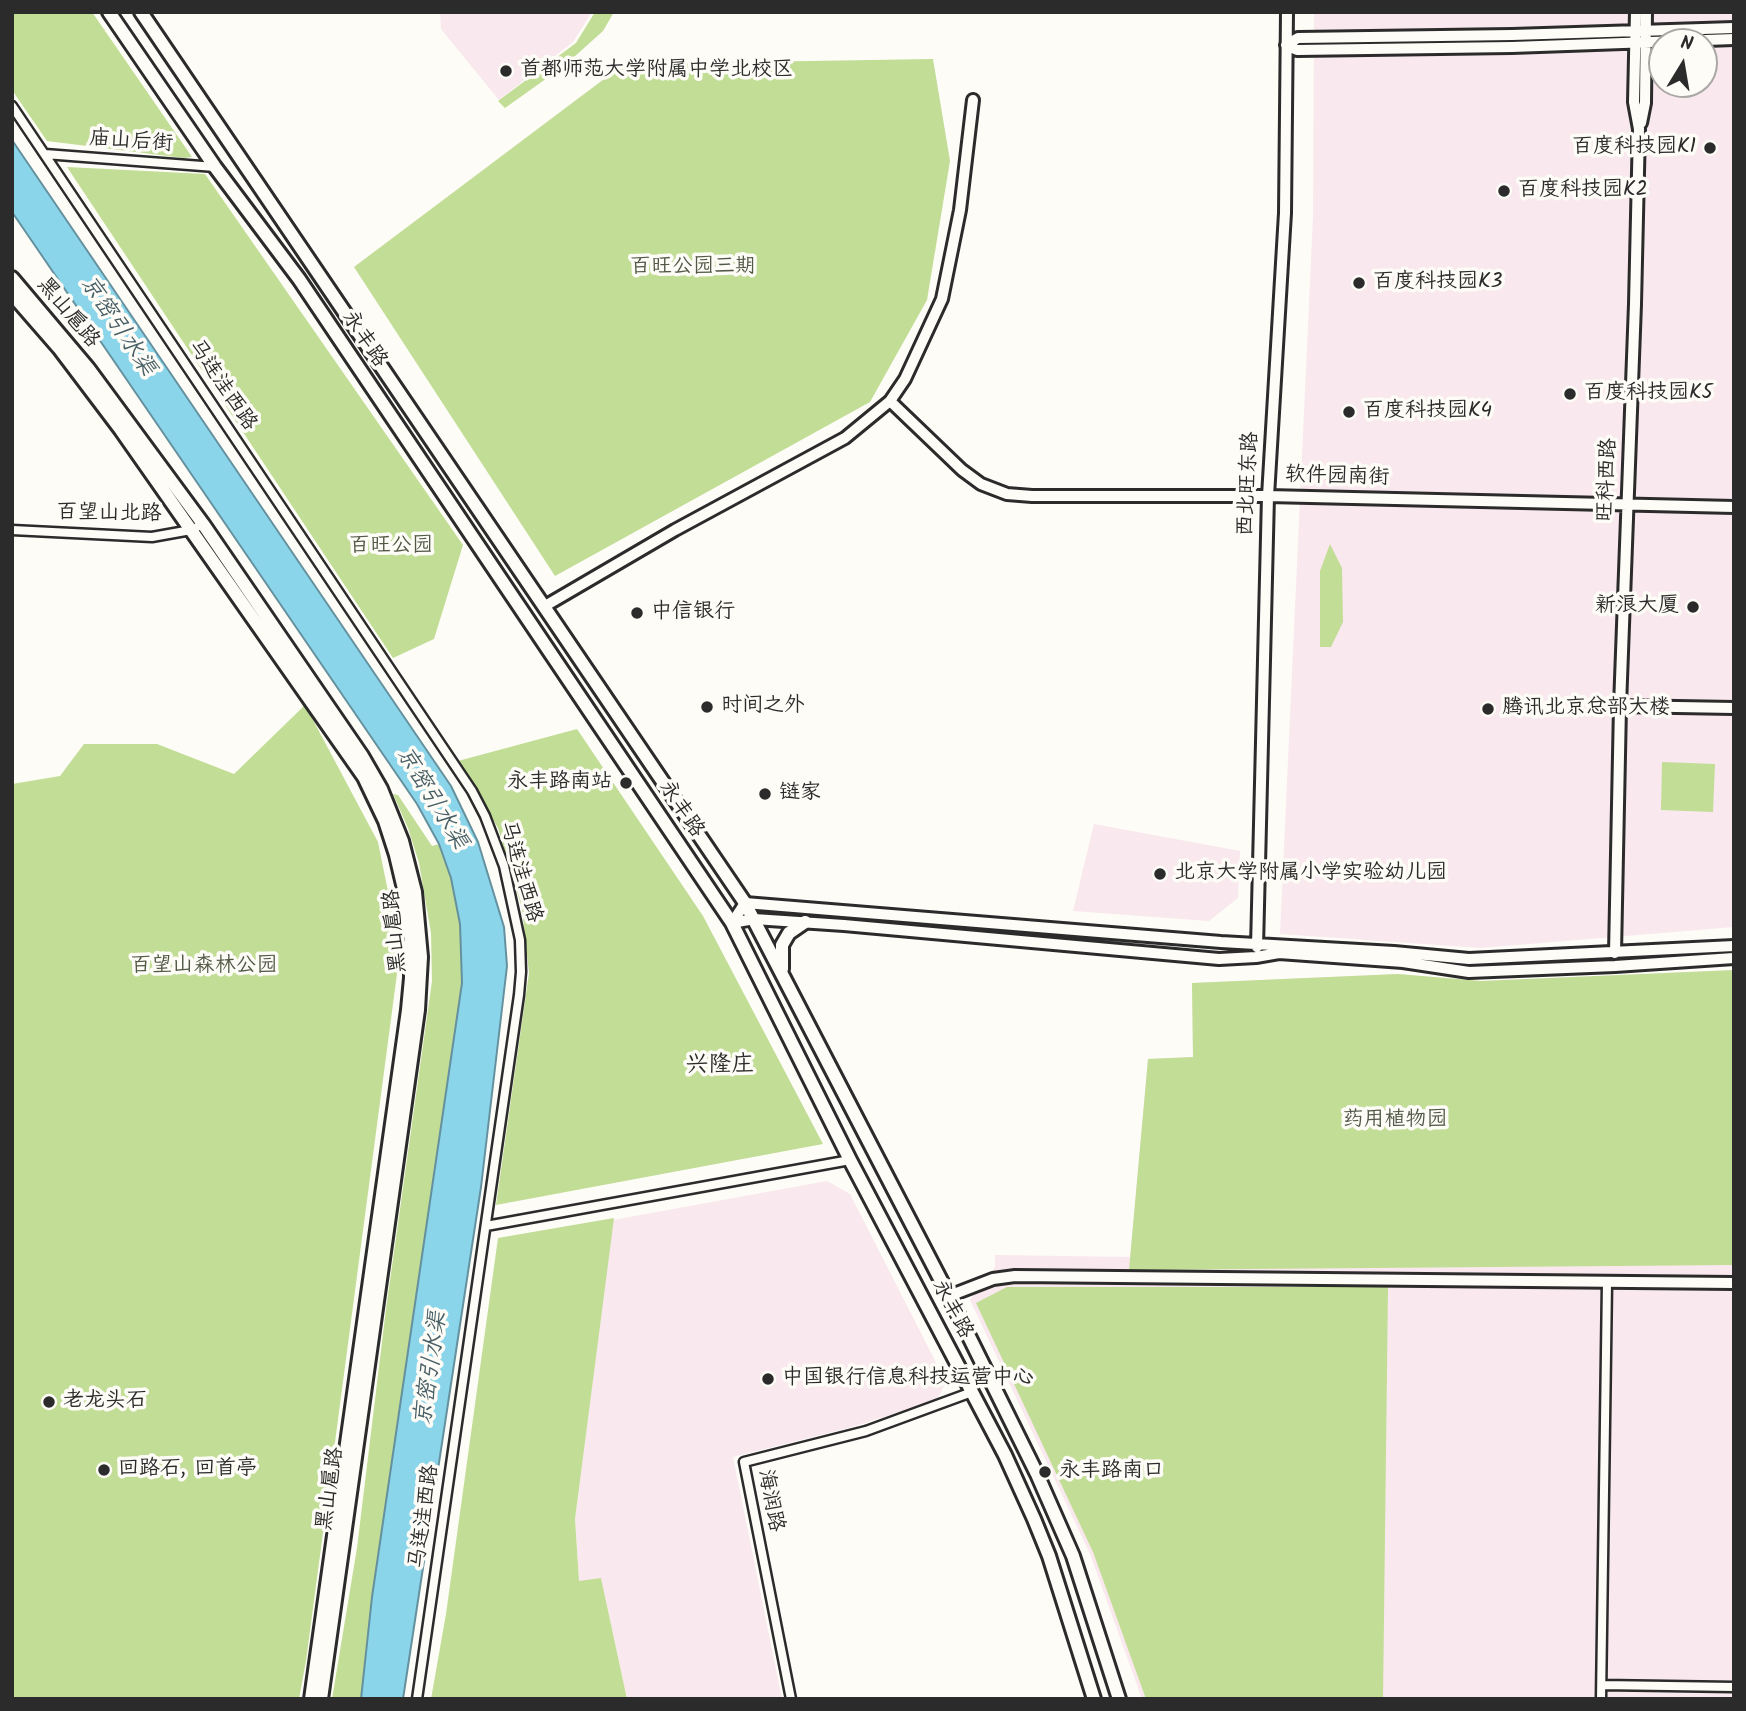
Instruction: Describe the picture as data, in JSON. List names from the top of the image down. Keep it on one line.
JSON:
{"streets":{"main road":["黑山扈路","永丰路"],"street":["庙山后街","马连洼西路","软件园南街","旺科西路","西北旺东路","百望山北路","海润路"]},"crossings":[["庙山后街","永丰路"],["庙山后街","马连洼西路"],["黑山扈路","百望山北路"],["永丰路","海润路"],["软件园南街","旺科西路"],["软件园南街","西北旺东路"]],"districts":["兴隆庄"],"water":["京密引水渠"],"parks":["百旺公园三期","百旺公园","百望山森林公园","药用植物园"],"places":["首都师范大学附属中学北校区","百度科技园K1","百度科技园K2","百度科技园K3","百度科技园K5","百度科技园K4","新浪大厦","中信银行","时间之外","腾讯北京总部大楼","永丰路南站","链家","北京大学附属小学实验幼儿园","中国银行信息科技运营中心","老龙头石","回路石, 回首亭","永丰路南口"],"north":"top"}
